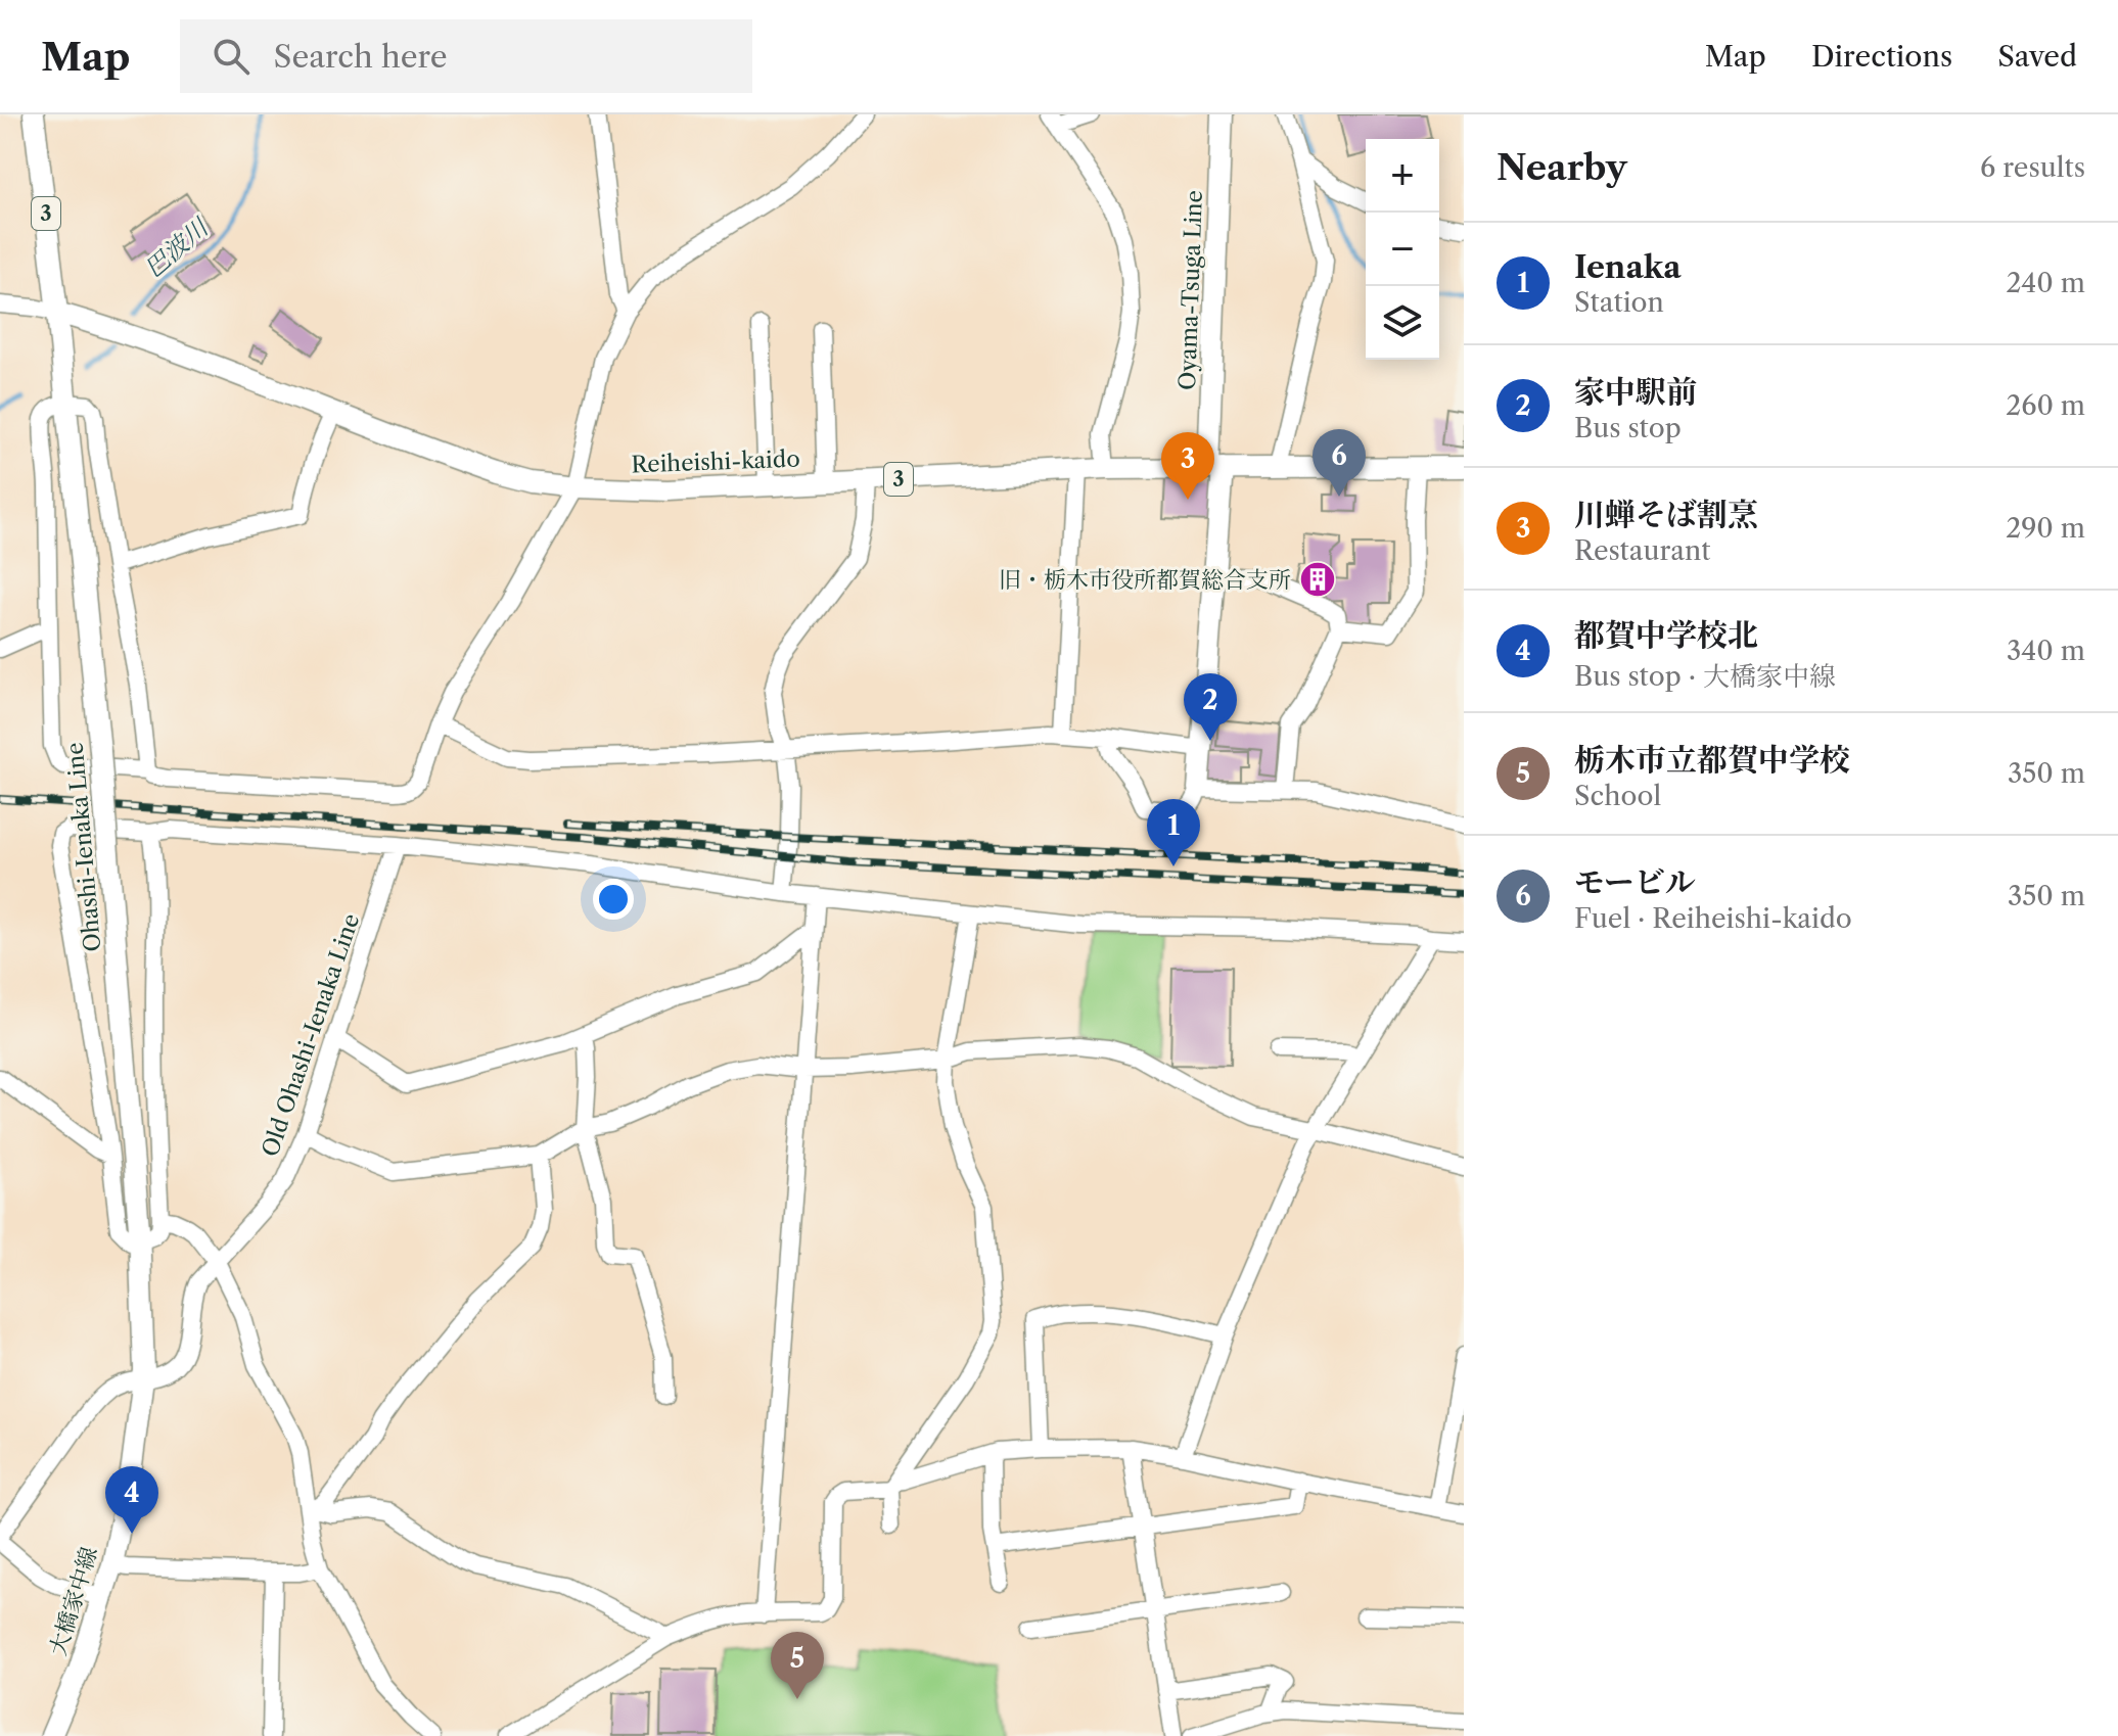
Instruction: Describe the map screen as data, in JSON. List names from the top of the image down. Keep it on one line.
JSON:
{"streets":{"main road":["3","Oyama-Tsuga Line","Reiheishi-kaido","Ohashi-Ienaka Line","大橋家中線"],"street":["Old Ohashi-Ienaka Line"]},"crossings":[["3","Reiheishi-kaido"],["3","Ohashi-Ienaka Line"],["Oyama-Tsuga Line","Reiheishi-kaido"],["Reiheishi-kaido","Ohashi-Ienaka Line"],["Ohashi-Ienaka Line","Old Ohashi-Ienaka Line"],["Ohashi-Ienaka Line","大橋家中線"],["Old Ohashi-Ienaka Line","大橋家中線"]],"water":["巴波川"],"places":{"building":["旧・栃木市役所都賀総合支所"]},"page":{"header":"Map","search":"Search here","nav":["Map","Directions","Saved"],"heading":["Nearby","6 results"],"map_buttons":["+","−"],"list":[{"mark":"1","name":"Ienaka","note":"Station","value":"240 m"},{"mark":"2","name":"家中駅前","note":"Bus stop","value":"260 m"},{"mark":"3","name":"川蝉そば割烹","note":"Restaurant","value":"290 m"},{"mark":"4","name":"都賀中学校北","note":"Bus stop · 大橋家中線","value":"340 m"},{"mark":"5","name":"栃木市立都賀中学校","note":"School","value":"350 m"},{"mark":"6","name":"モービル","note":"Fuel · Reiheishi-kaido","value":"350 m"}],"pins":["6","3","2","1","4","5"]}}
